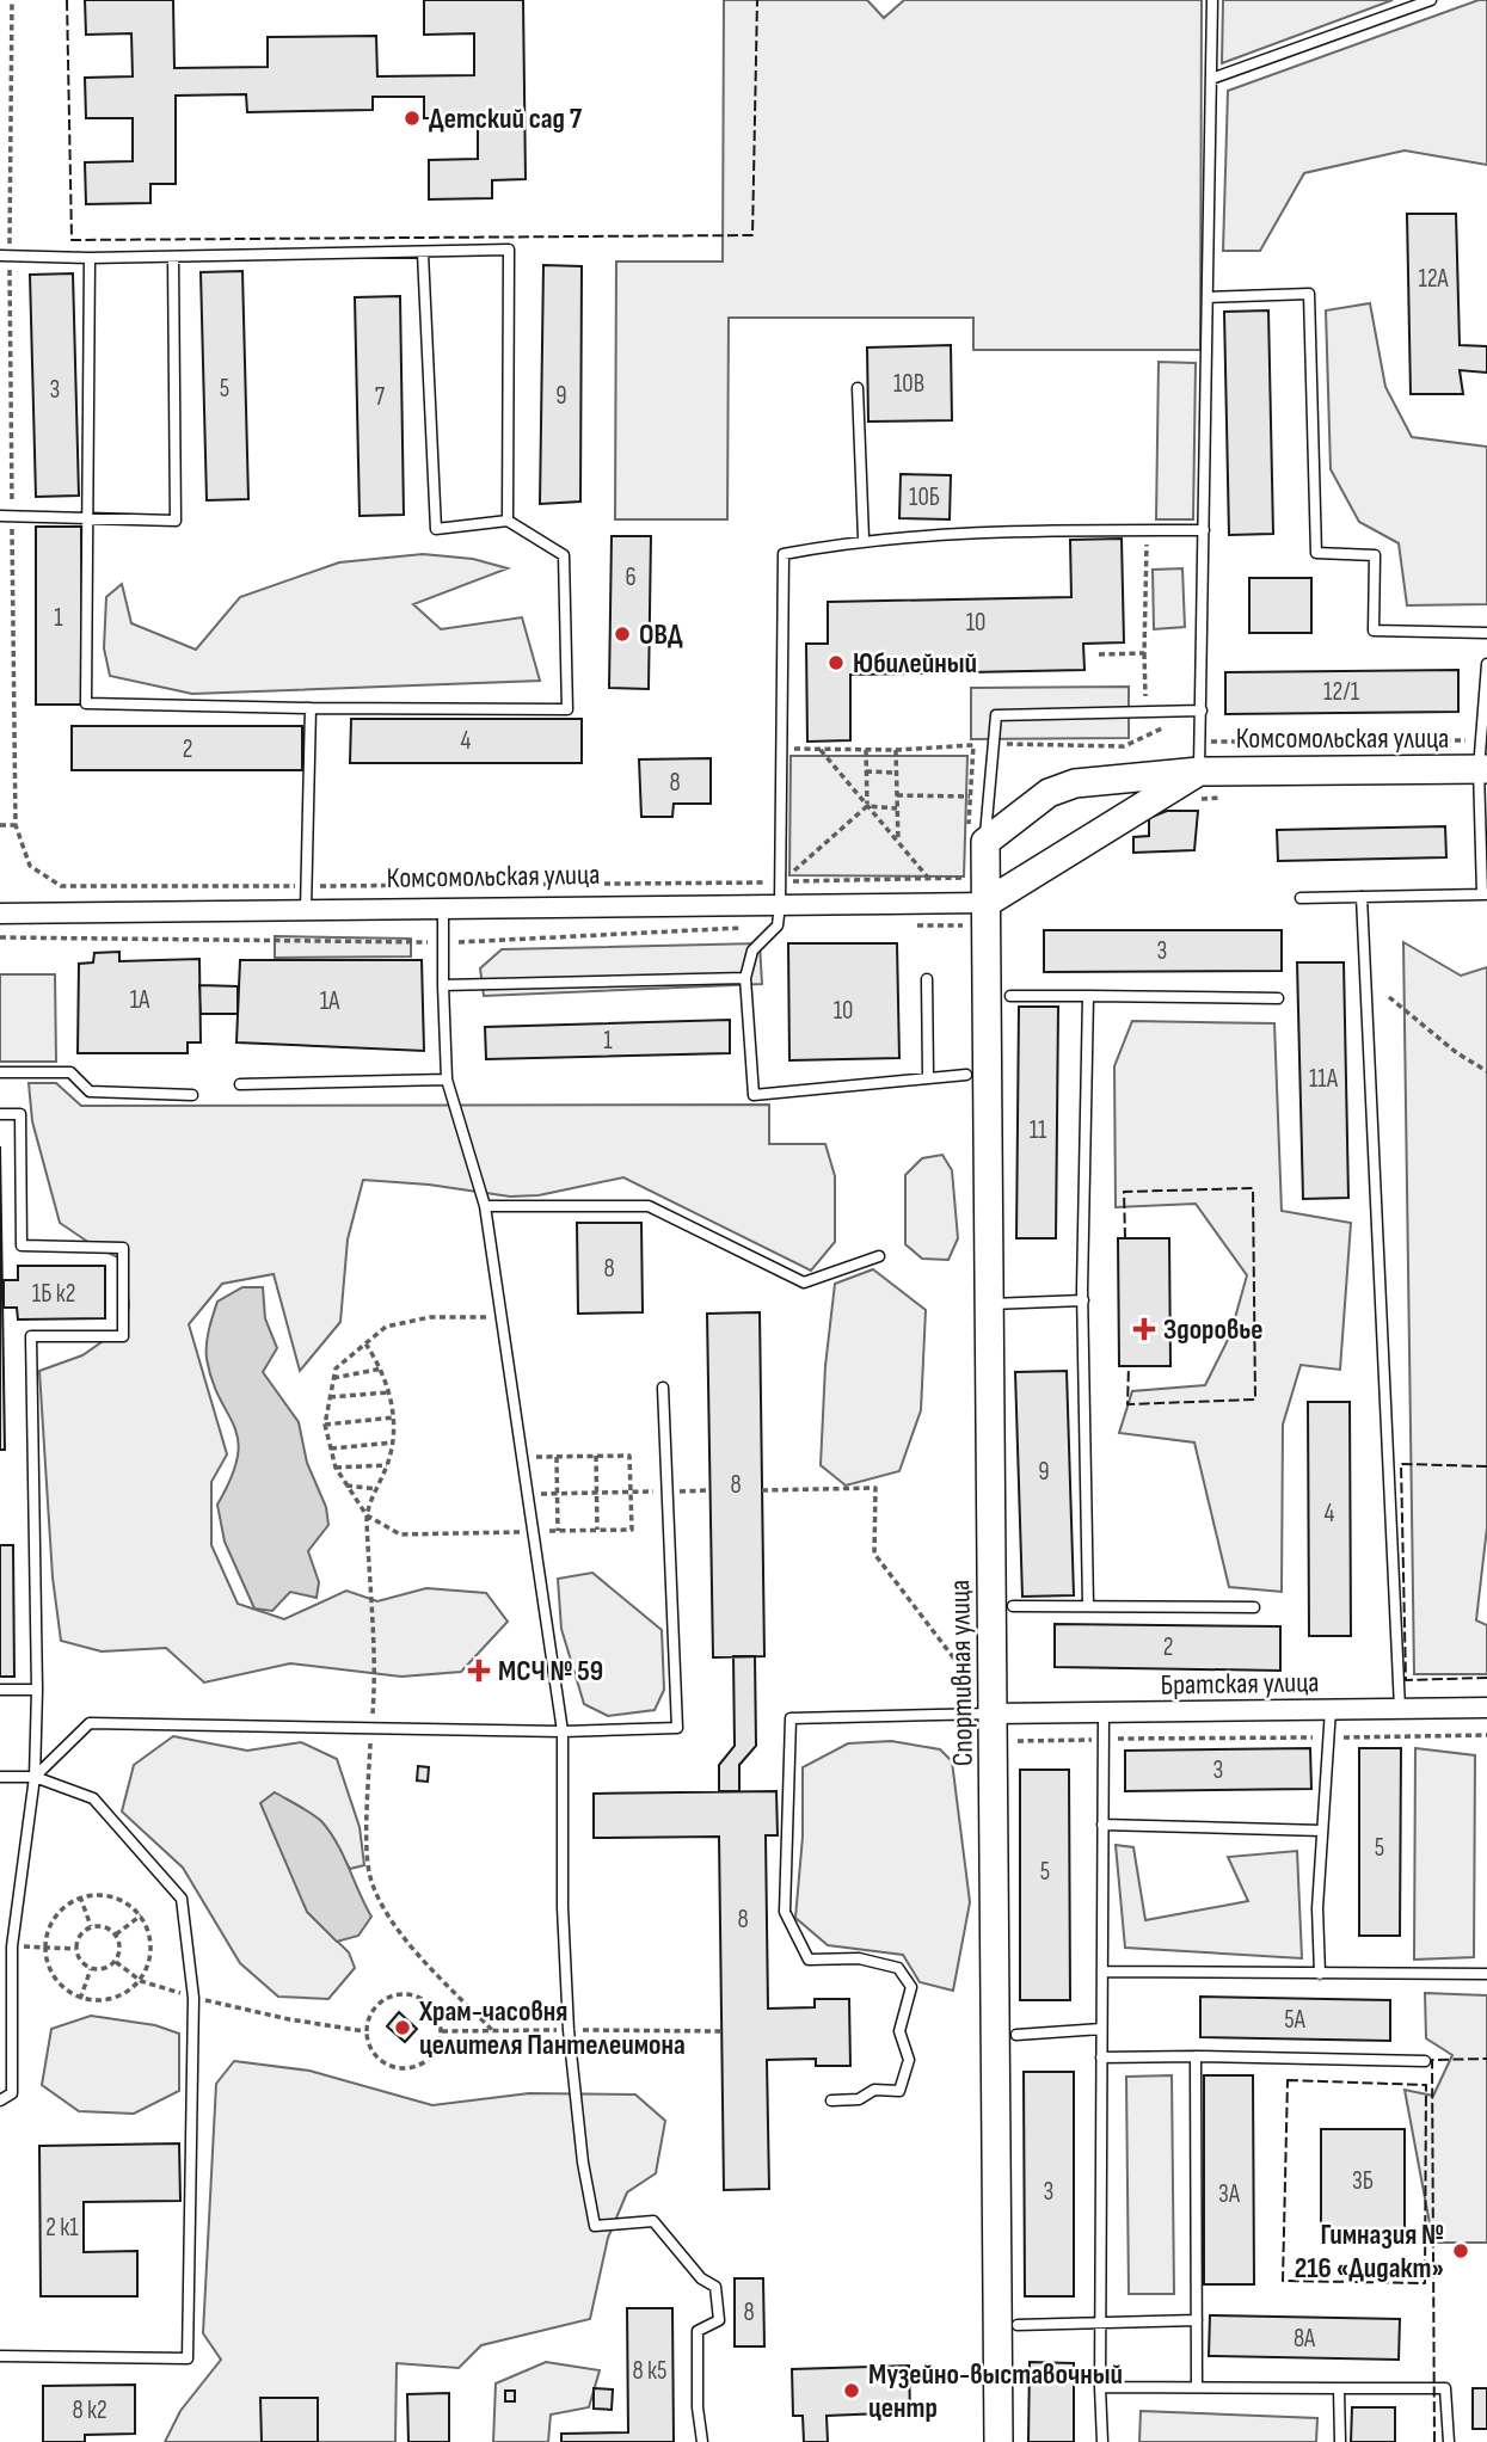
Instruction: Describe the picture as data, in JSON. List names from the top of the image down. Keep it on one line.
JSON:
{"streets":{"street":["Комсомольская улица","Спортивная улица","Братская улица"]},"crossings":[["Комсомольская улица","Спортивная улица"],["Спортивная улица","Братская улица"]],"places":{"other":["Детский сад 7","ОВД","Юбилейный","Храм-часовня целителя Пантелеимона","Гимназия № 216 «Дидакт»","Музейно-выставочный центр"],"health":["Здоровье","МСЧ № 59"]},"house_numbers":["12А","10В","5","3","9","7","10Б","6","1","10","12/1","4","2","8","3","1А","1А","10","1","11А","11","8","1Б к2","9","8","4","2","3","5","5","8","5А","3Б","3","3А","2 к1","8","8А","8 к5","8 к2"]}
